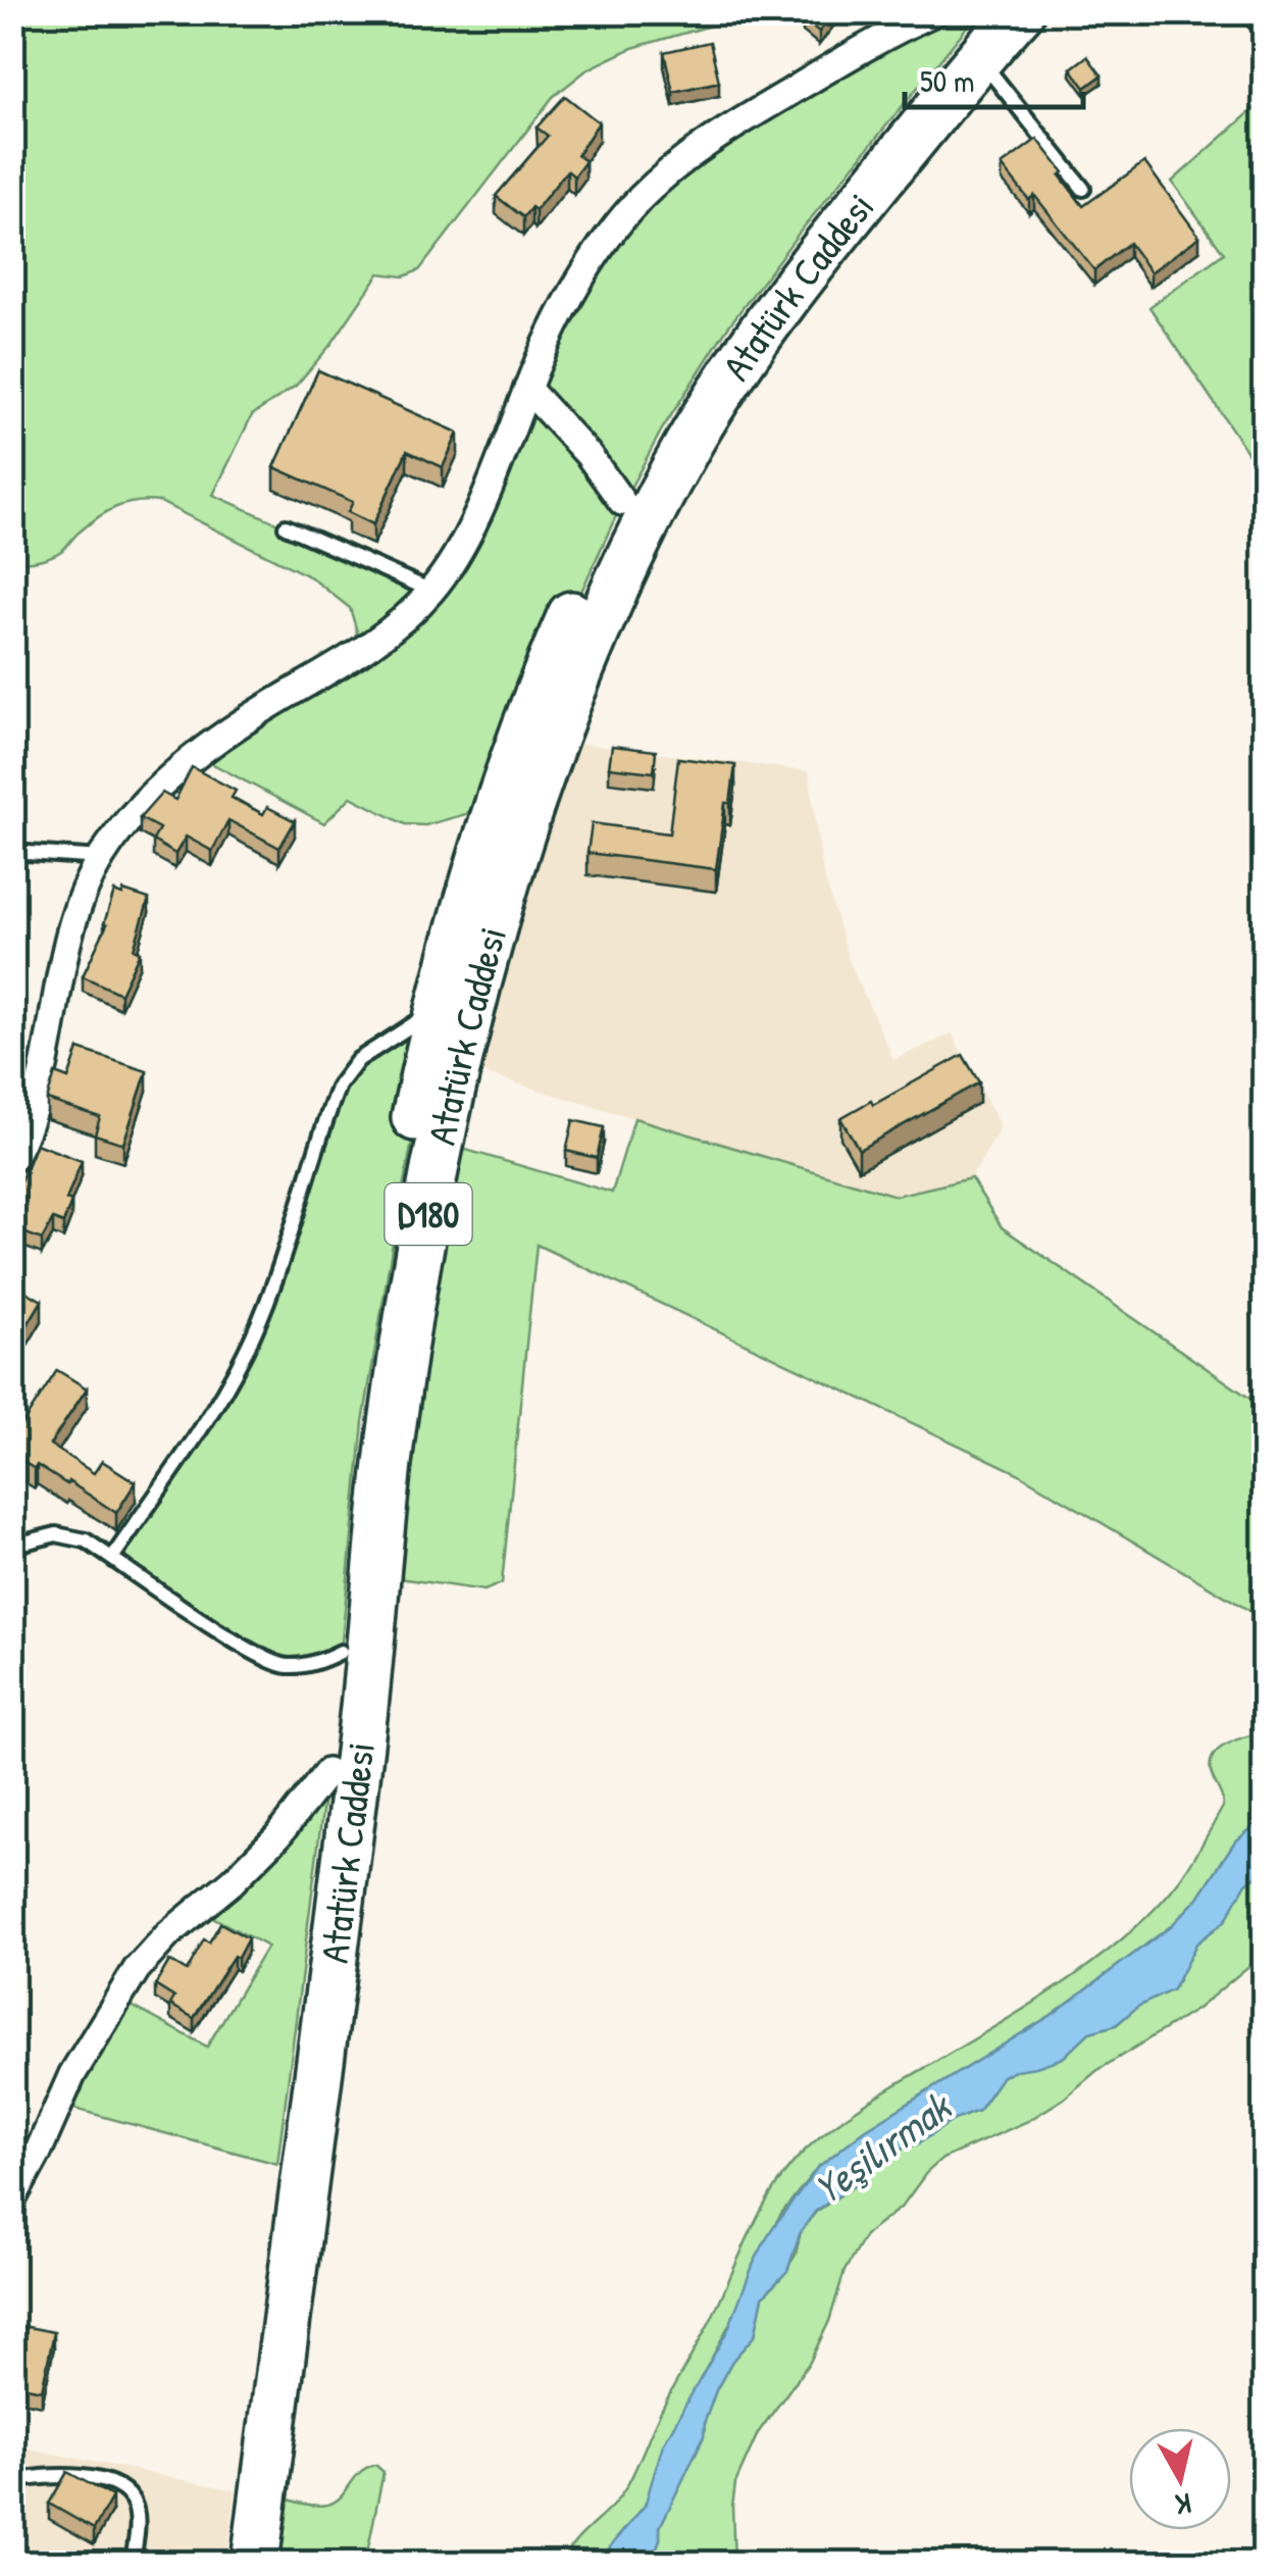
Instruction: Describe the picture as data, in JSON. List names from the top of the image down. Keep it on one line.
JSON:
{"streets":{"highway":["Atatürk Caddesi","D180"]},"water":["Yeşilırmak"],"scale_bar":"50 m","north":"bottom"}
